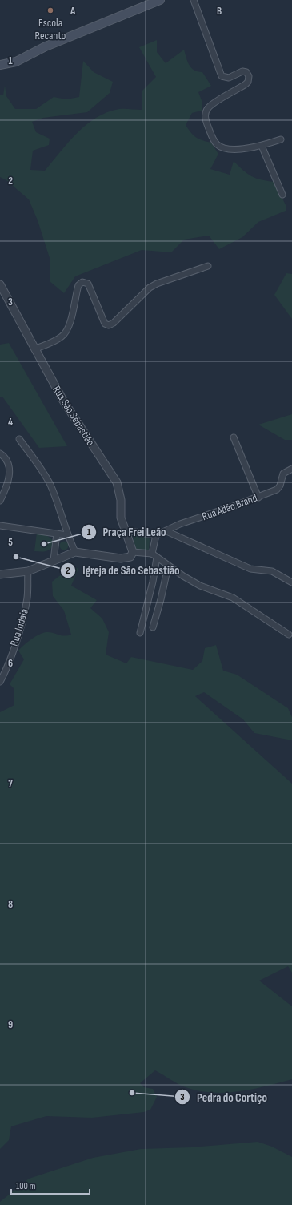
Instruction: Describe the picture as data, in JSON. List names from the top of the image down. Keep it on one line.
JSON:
{"streets":{"street":["Rua São Sebastião","Rua Adão Brand","Rua Indaia"]},"places":["Escola Recanto","Praça Frei Leão","Igreja de São Sebastião","Pedra do Cortiço"],"scale_bar":"100 m","grid":{"columns":["A","B"],"rows":["1","2","3","4","5","6","7","8","9"]}}
